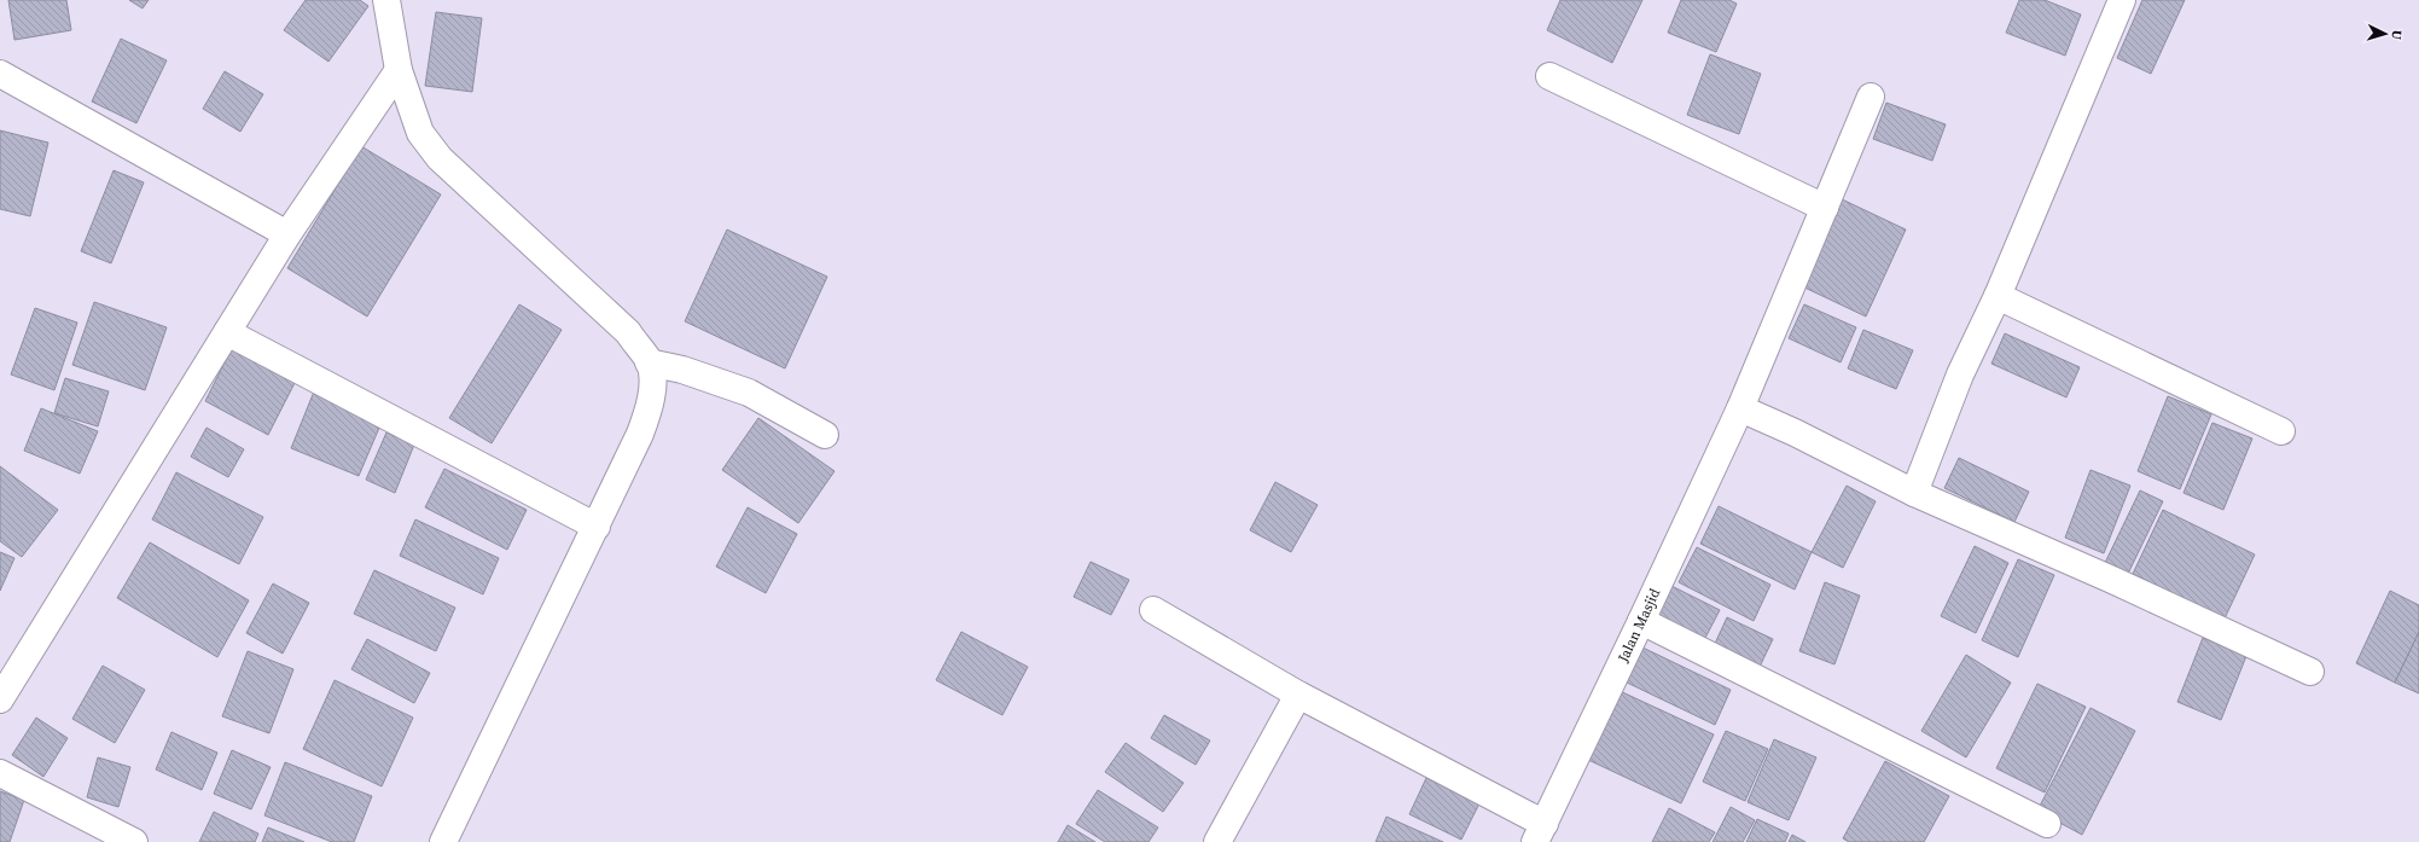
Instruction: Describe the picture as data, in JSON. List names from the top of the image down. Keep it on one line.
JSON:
{"streets":{"street":["Jalan Masjid"]},"north":"right"}
